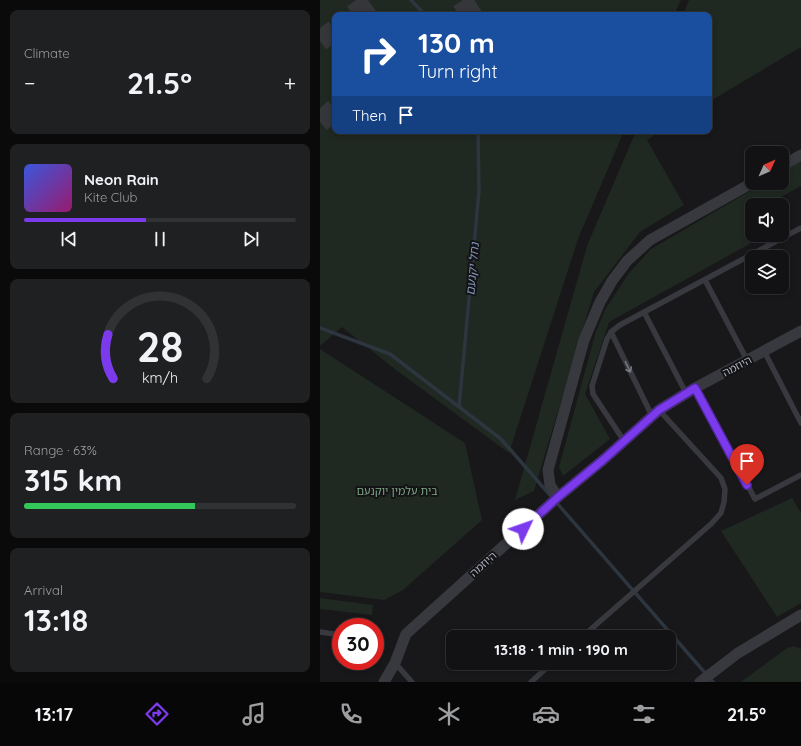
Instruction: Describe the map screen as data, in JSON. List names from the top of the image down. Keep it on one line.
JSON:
{"streets":{"street":["היוזמה"]},"water":["נחל יקנעם"],"parks":["בית עלמין יוקנעם"],"north":"top right","page":{"tile":["Climate",["Range · 63%","315 km"],["Arrival","13:18"]],"turn":["130 m","Turn right"],"heat":["−","21.5°","+"],"then":"Then","song":["Neon Rain","Kite Club"],"limit":"30","trip":"13:18 · 1 min · 190 m","tabs":["13:17","21.5°"],"gauge":["28","km/h"]}}
